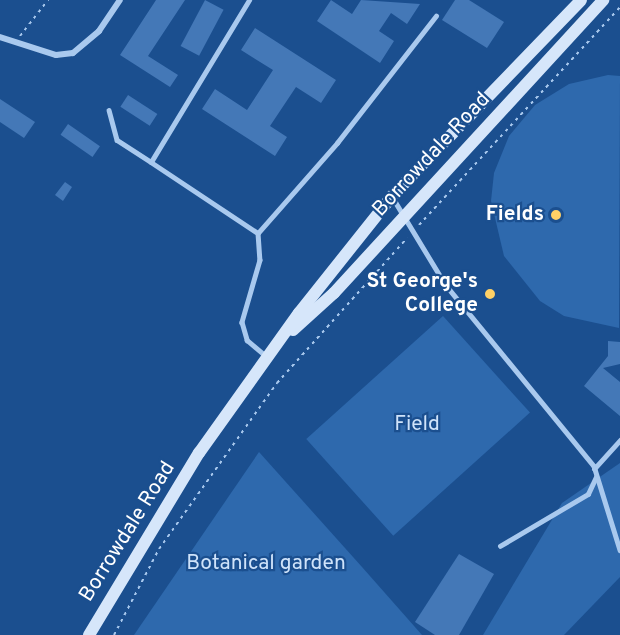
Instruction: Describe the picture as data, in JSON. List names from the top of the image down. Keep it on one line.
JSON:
{"streets":{"main road":["Borrowdale Road"]},"parks":["Field","Botanical garden"],"places":["Fields","St George's College"]}
